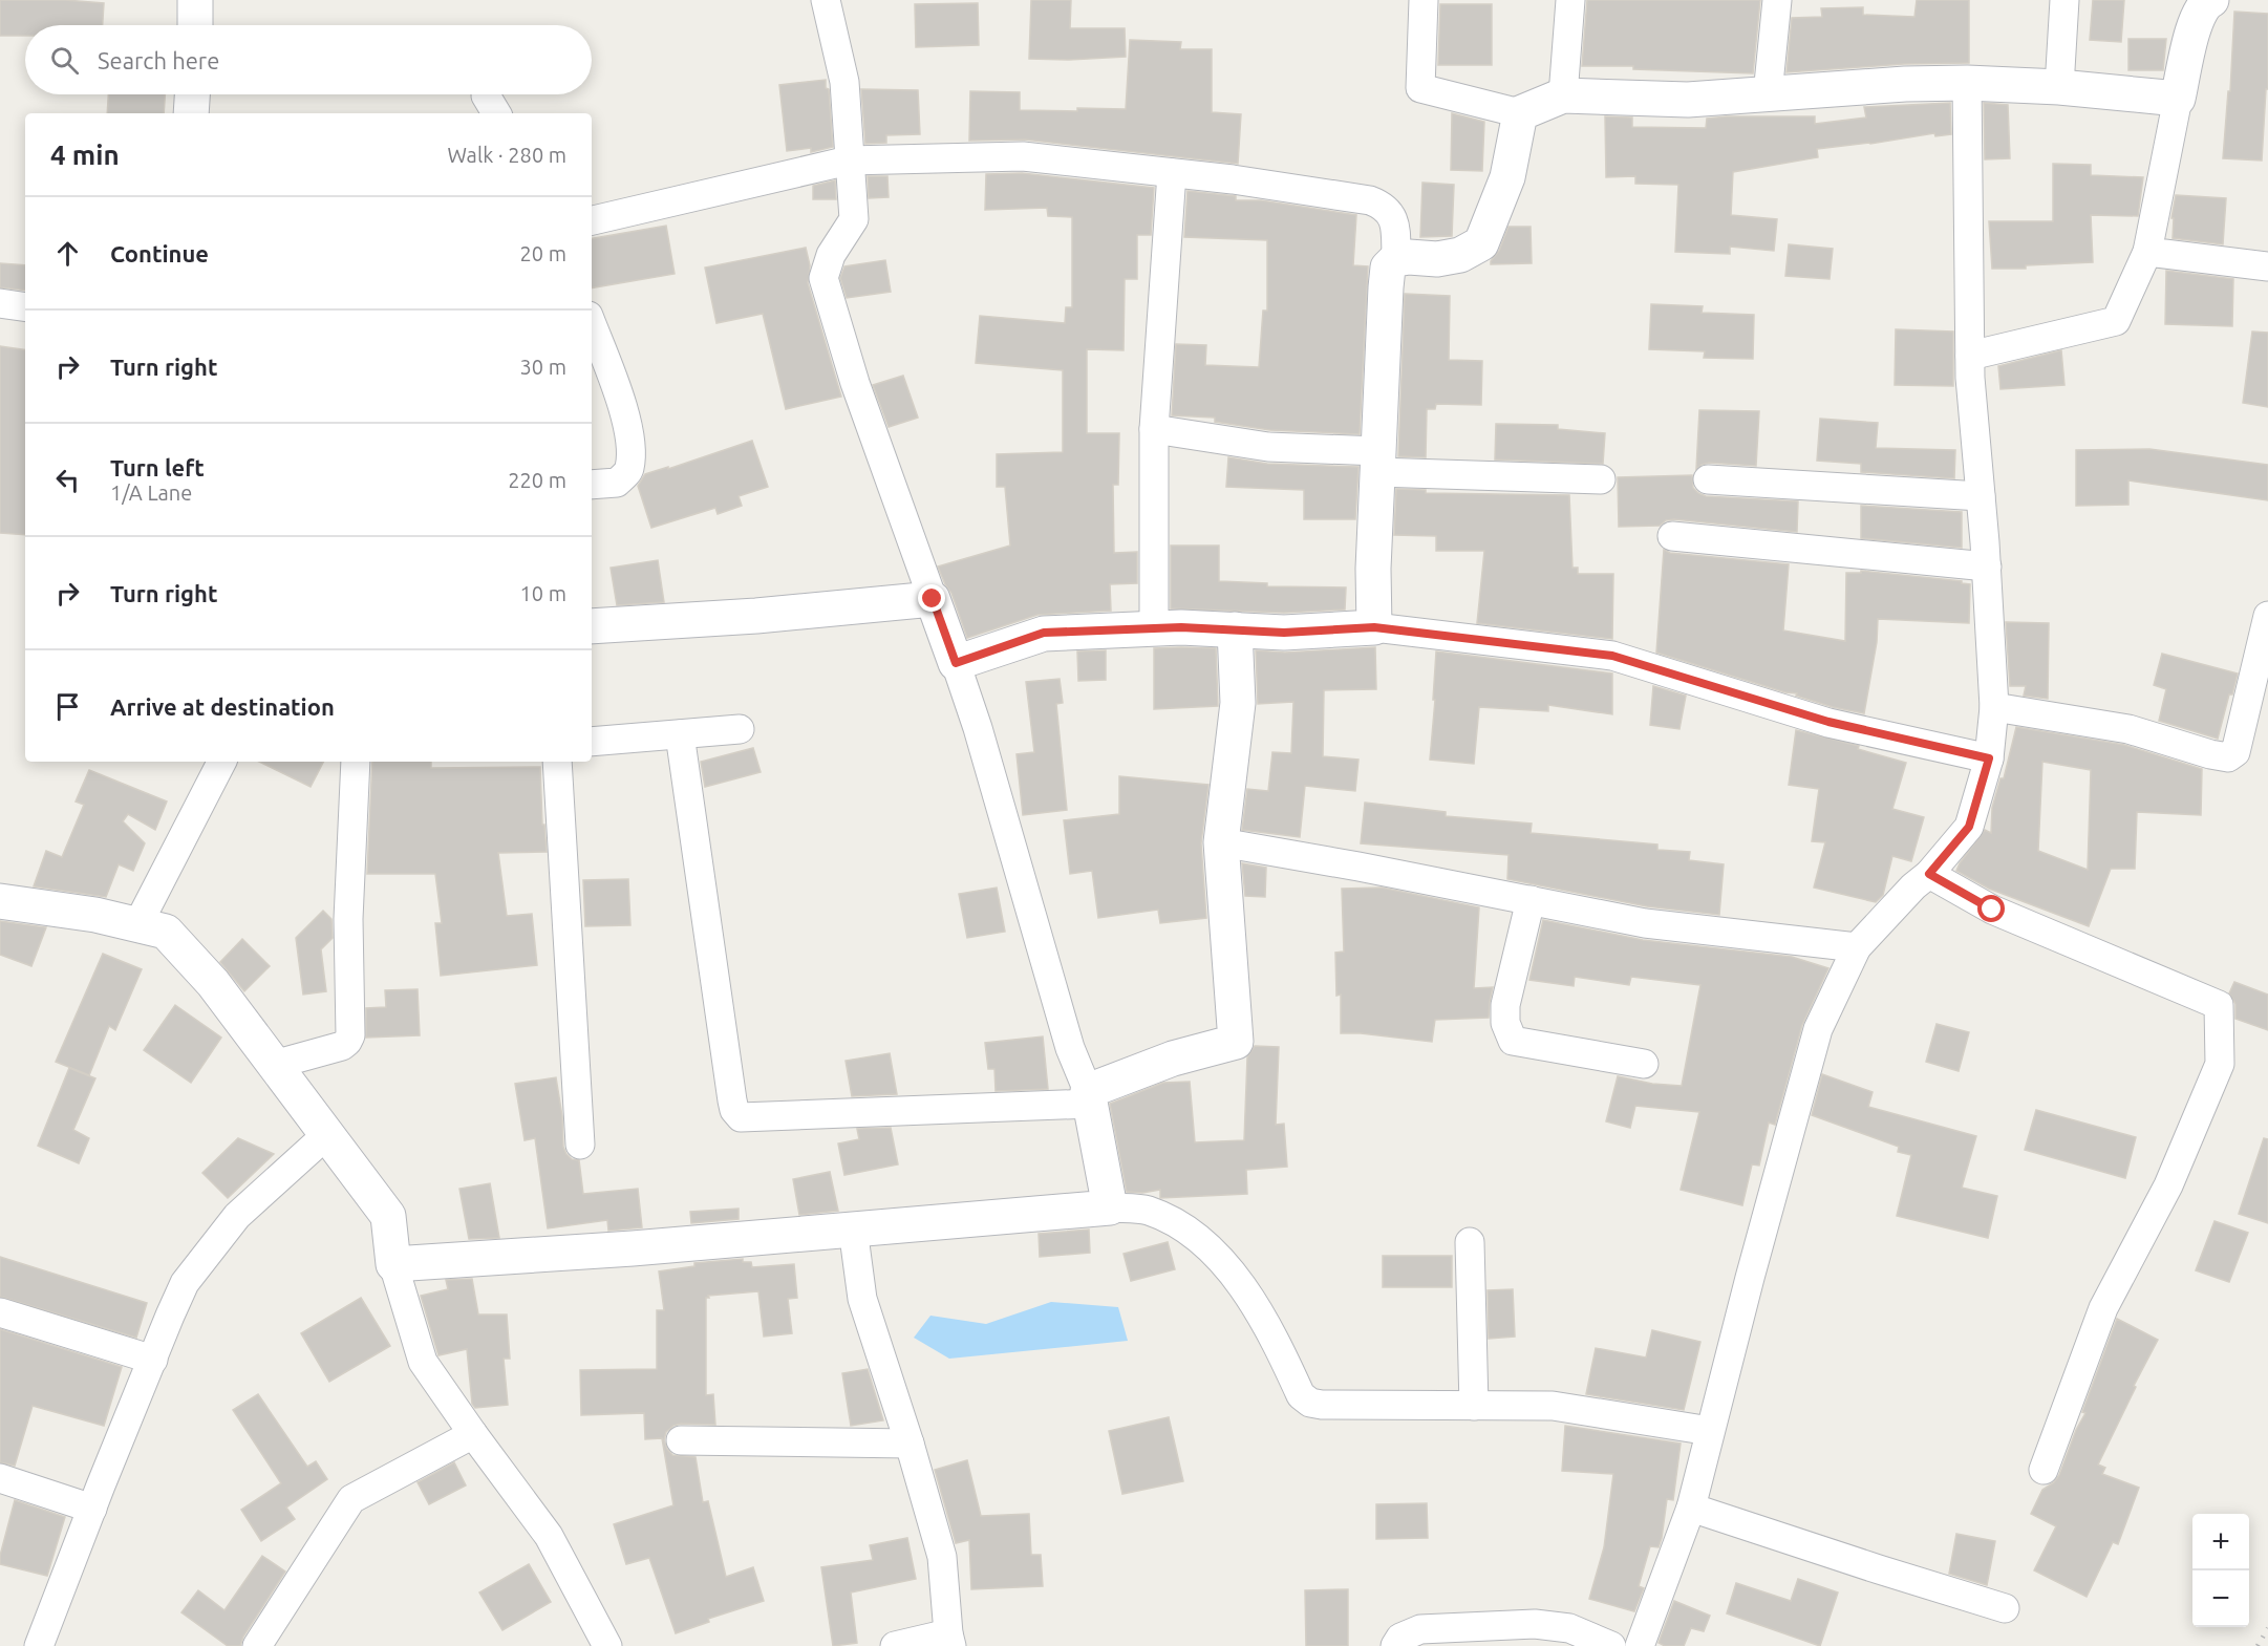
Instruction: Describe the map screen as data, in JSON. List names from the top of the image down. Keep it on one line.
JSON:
{"page":{"search":"Search here","heading":["4 min","Walk · 280 m"],"list":[["Continue","20 m"],["Turn right","30 m"],["Turn left","1/A Lane","220 m"],["Turn right","10 m"],"Arrive at destination"],"map_buttons":["+","−"]}}
